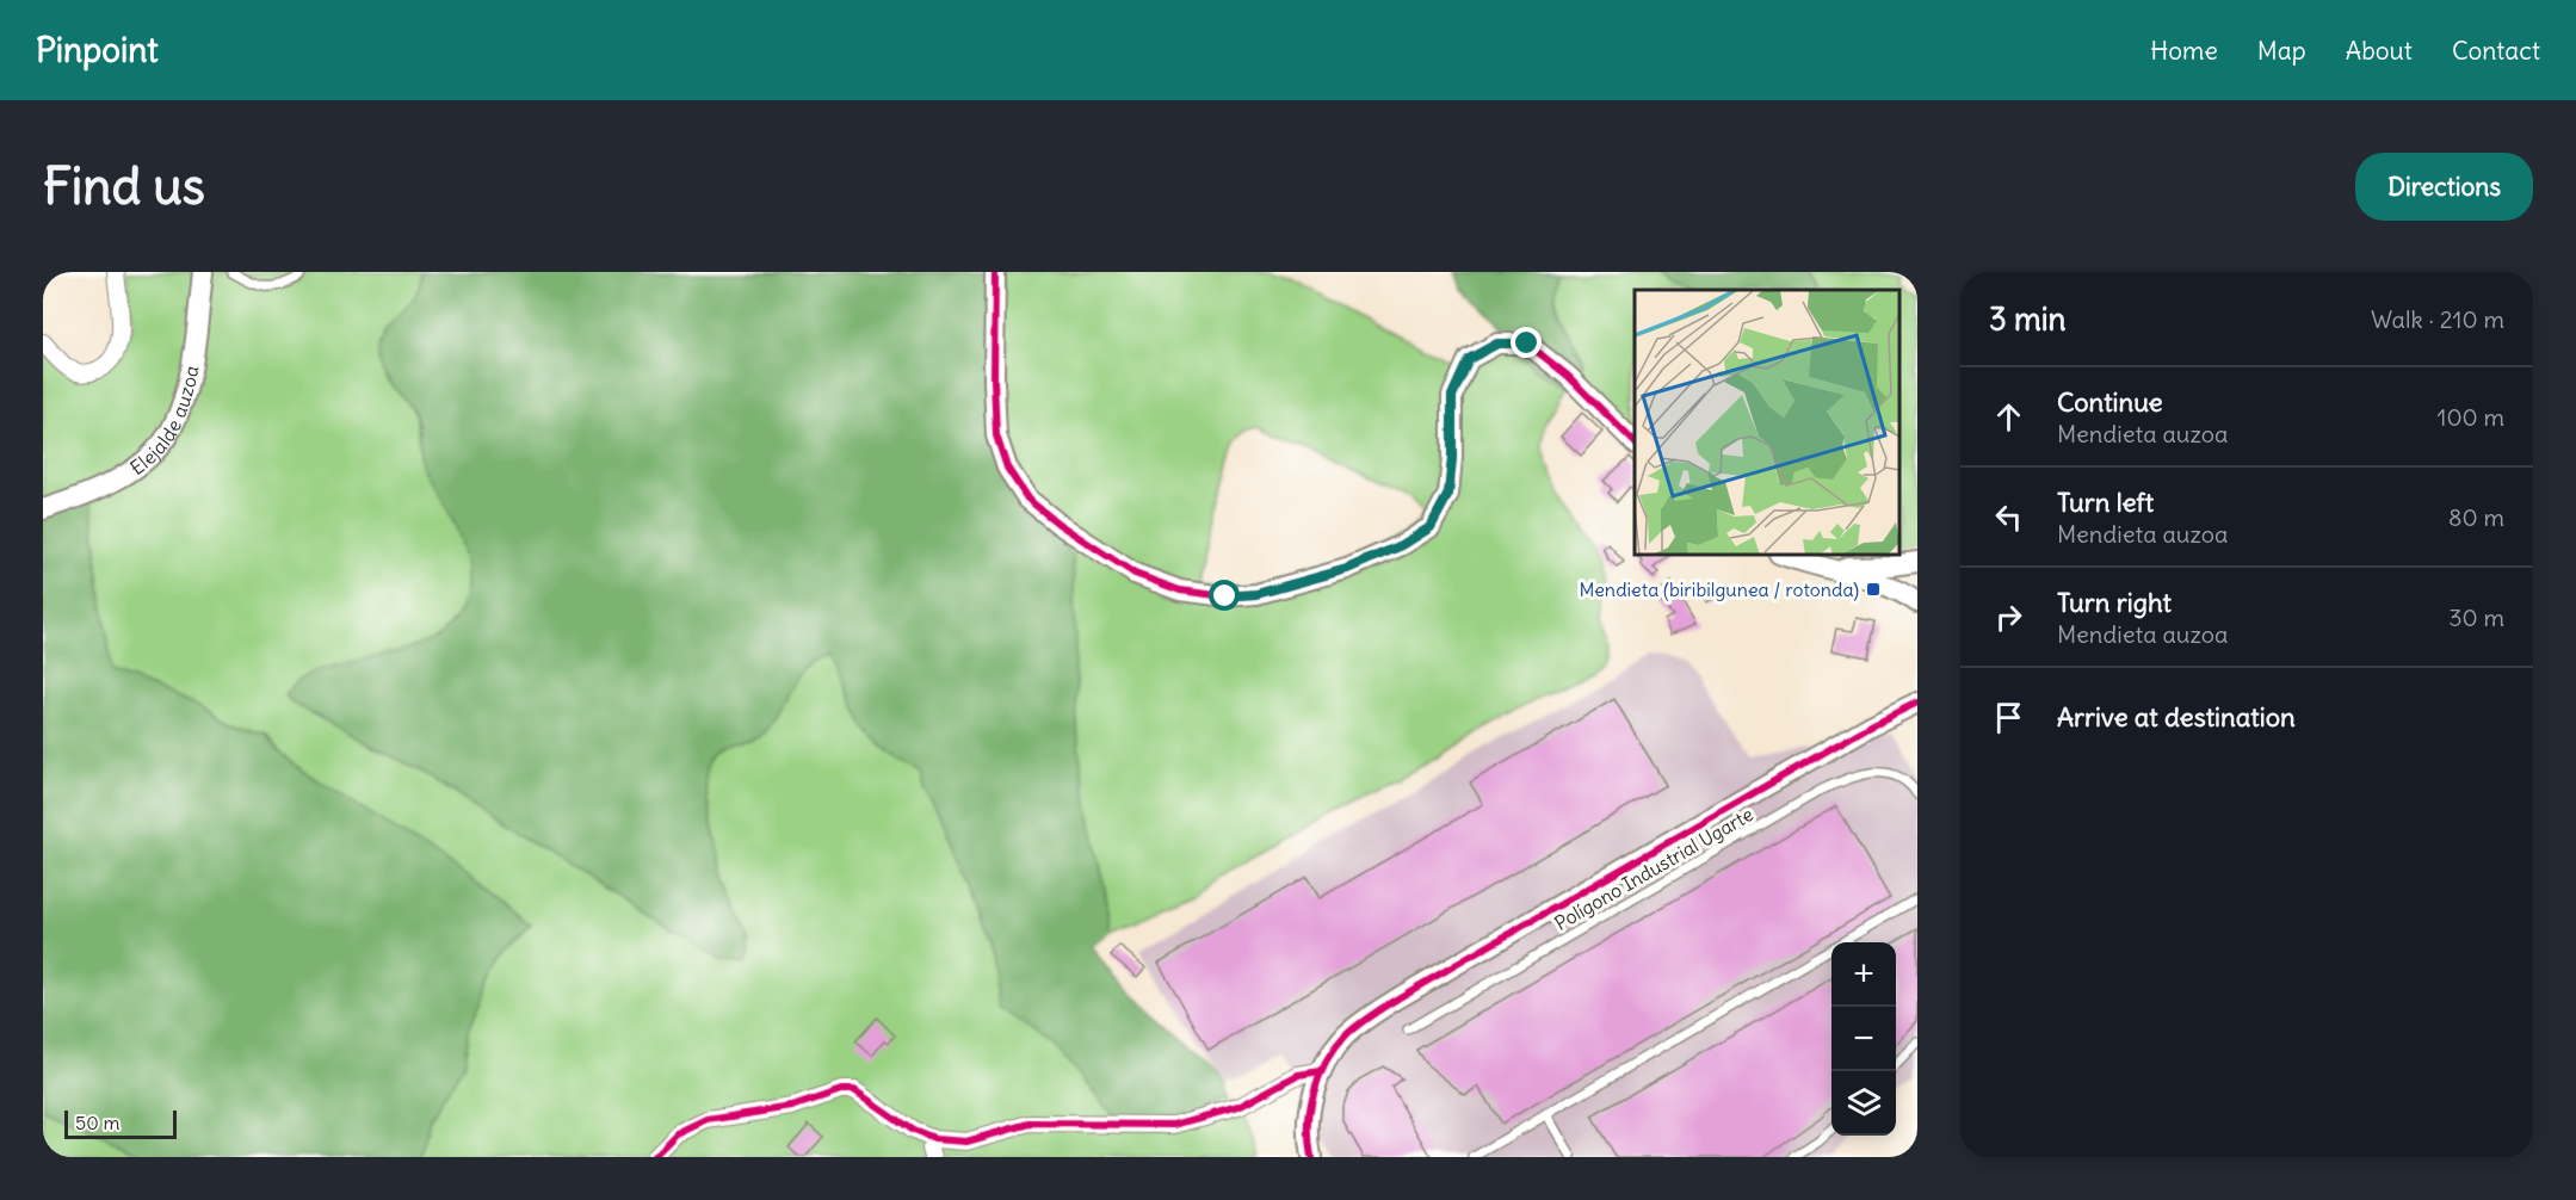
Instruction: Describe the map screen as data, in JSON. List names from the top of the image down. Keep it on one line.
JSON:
{"streets":{"street":["Elejalde auzoa"],"lane":["Polígono Industrial Ugarte"]},"places":{"transit":["Mendieta (biribilgunea / rotonda)"]},"scale_bar":"50 m","page":{"header":"Pinpoint","nav":["Home","Map","About","Contact"],"buttons":"Directions","title":"Find us","heading":["3 min","Walk · 210 m"],"list":[["Continue","Mendieta auzoa","100 m"],["Turn left","Mendieta auzoa","80 m"],["Turn right","Mendieta auzoa","30 m"],"Arrive at destination"],"map_buttons":["+","−"],"scale":"50 m"}}
